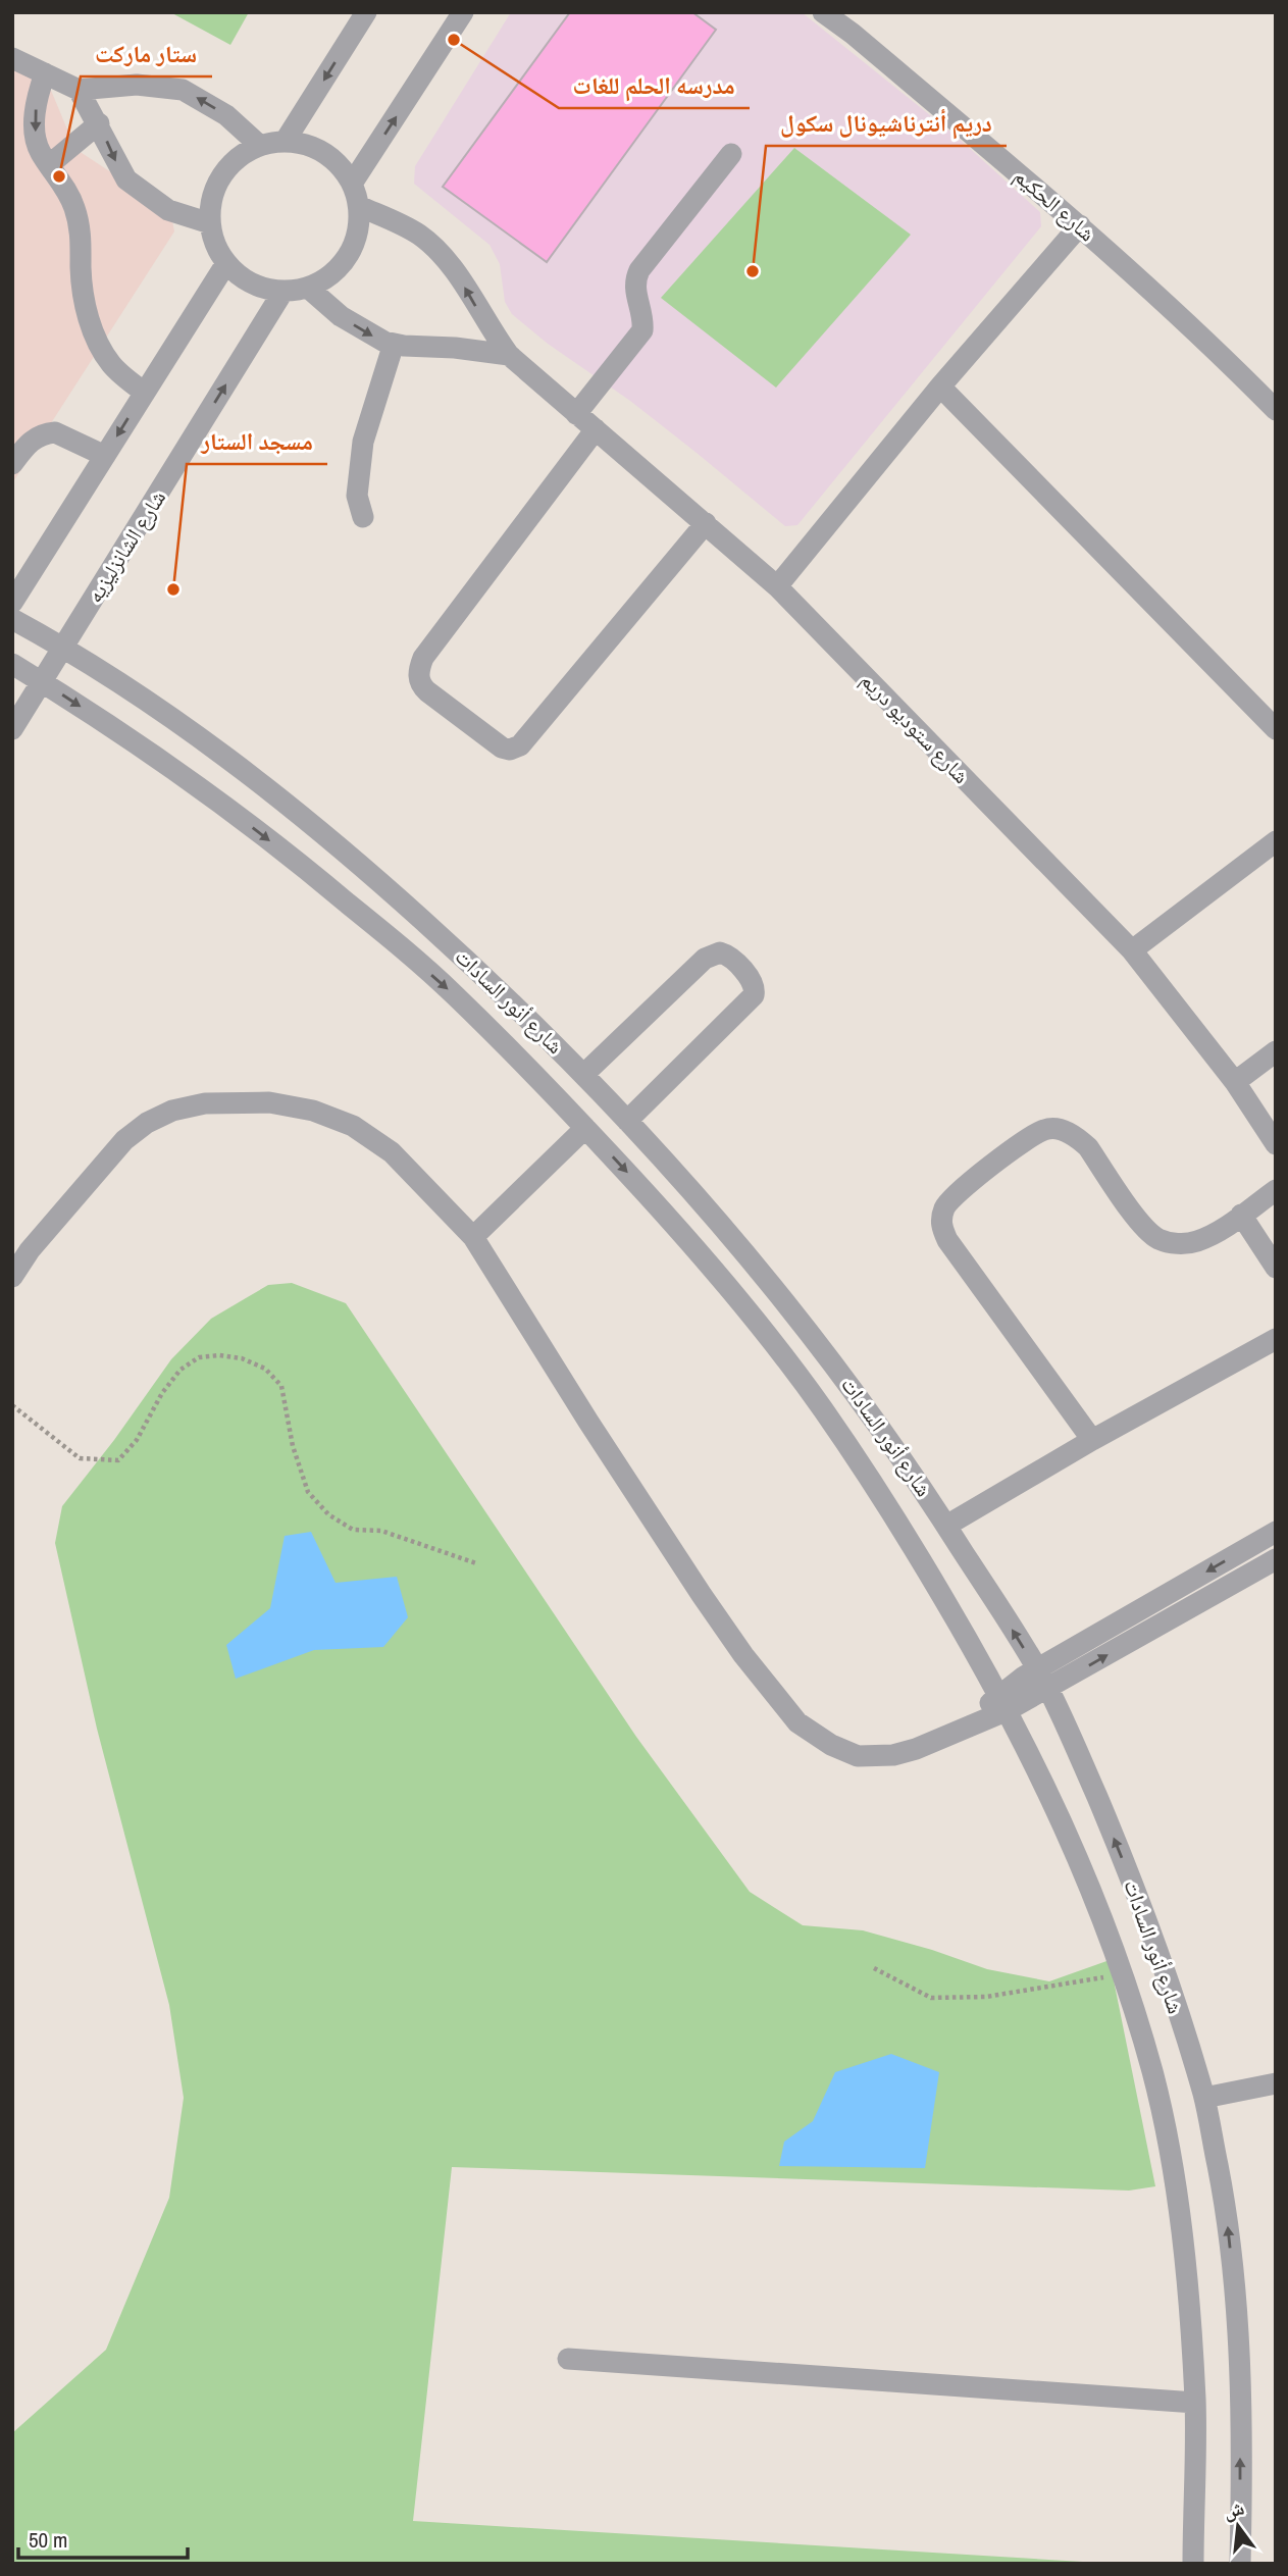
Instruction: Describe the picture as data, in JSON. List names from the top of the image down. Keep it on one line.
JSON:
{"streets":{"street":["شارع الحكيم","شارع الشانزليزيه","شارع ستوديو دريم","شارع أنور السادات"]},"crossings":[["شارع الشانزليزيه","شارع ستوديو دريم"],["شارع الشانزليزيه","شارع أنور السادات"]],"places":["مدرسه الحلم للغات","ستار ماركت","دريم أنترناشيونال سكول","مسجد الستار"],"scale_bar":"50 m","north":"top"}
